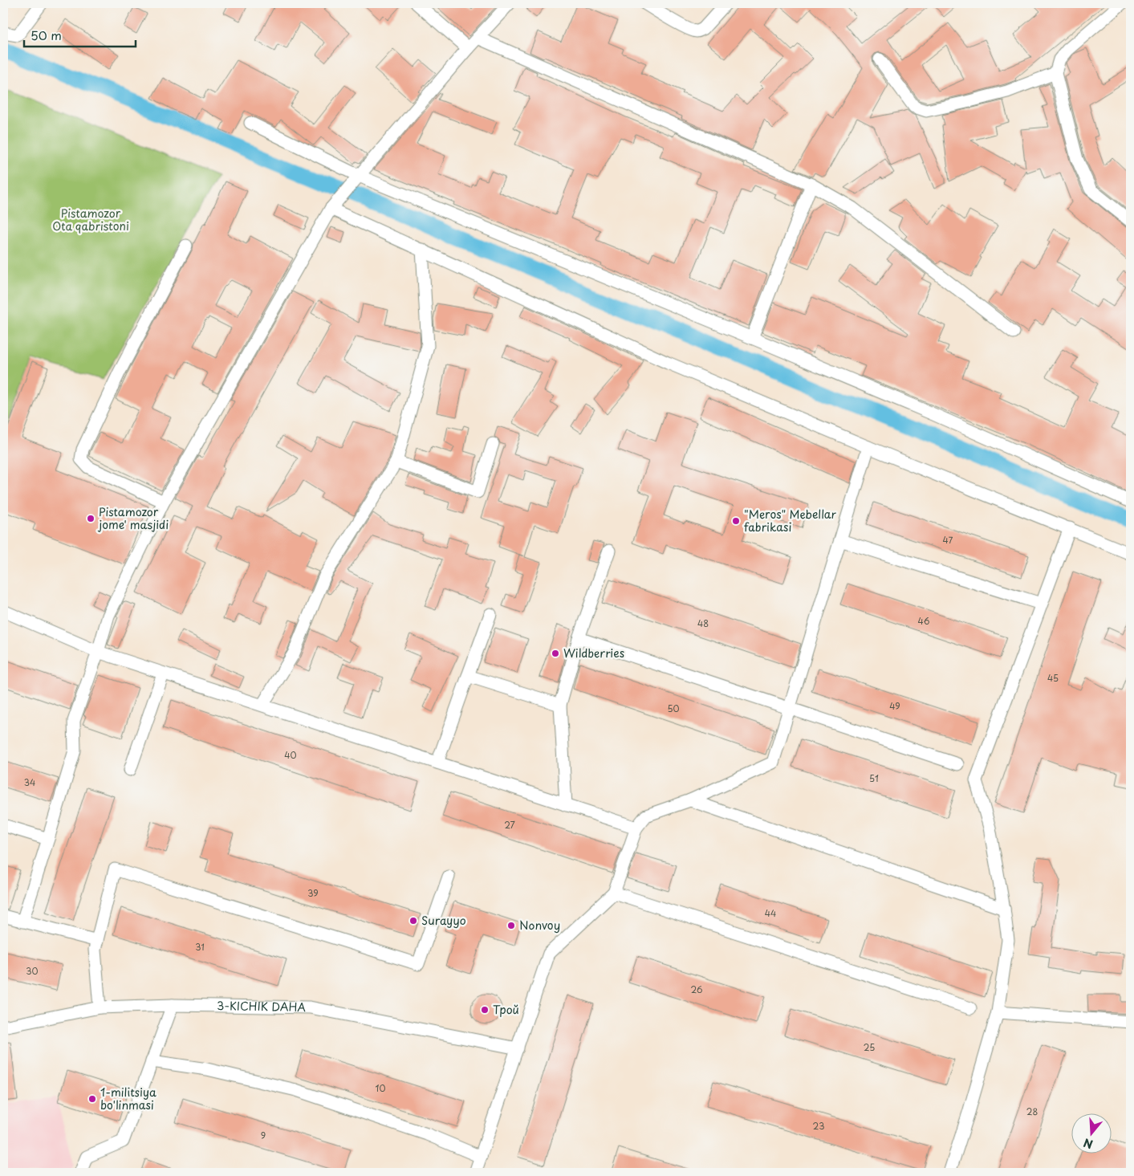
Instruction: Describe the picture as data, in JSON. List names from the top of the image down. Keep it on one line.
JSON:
{"streets":{"street":["3-KICHIK DAHA"]},"parks":["Pistamozor Ota qabristoni"],"places":["Pistamozor jome' masjidi","\"Meros\" Mebellar fabrikasi","Wildberries","Surayyo","Nonvoy","Трой","1-militsiya bo'linmasi"],"house_numbers":["47","46","48","45","49","50","40","51","34","27","39","44","31","30","26","25","10","28","23","9"],"scale_bar":"50 m","north":"bottom"}
